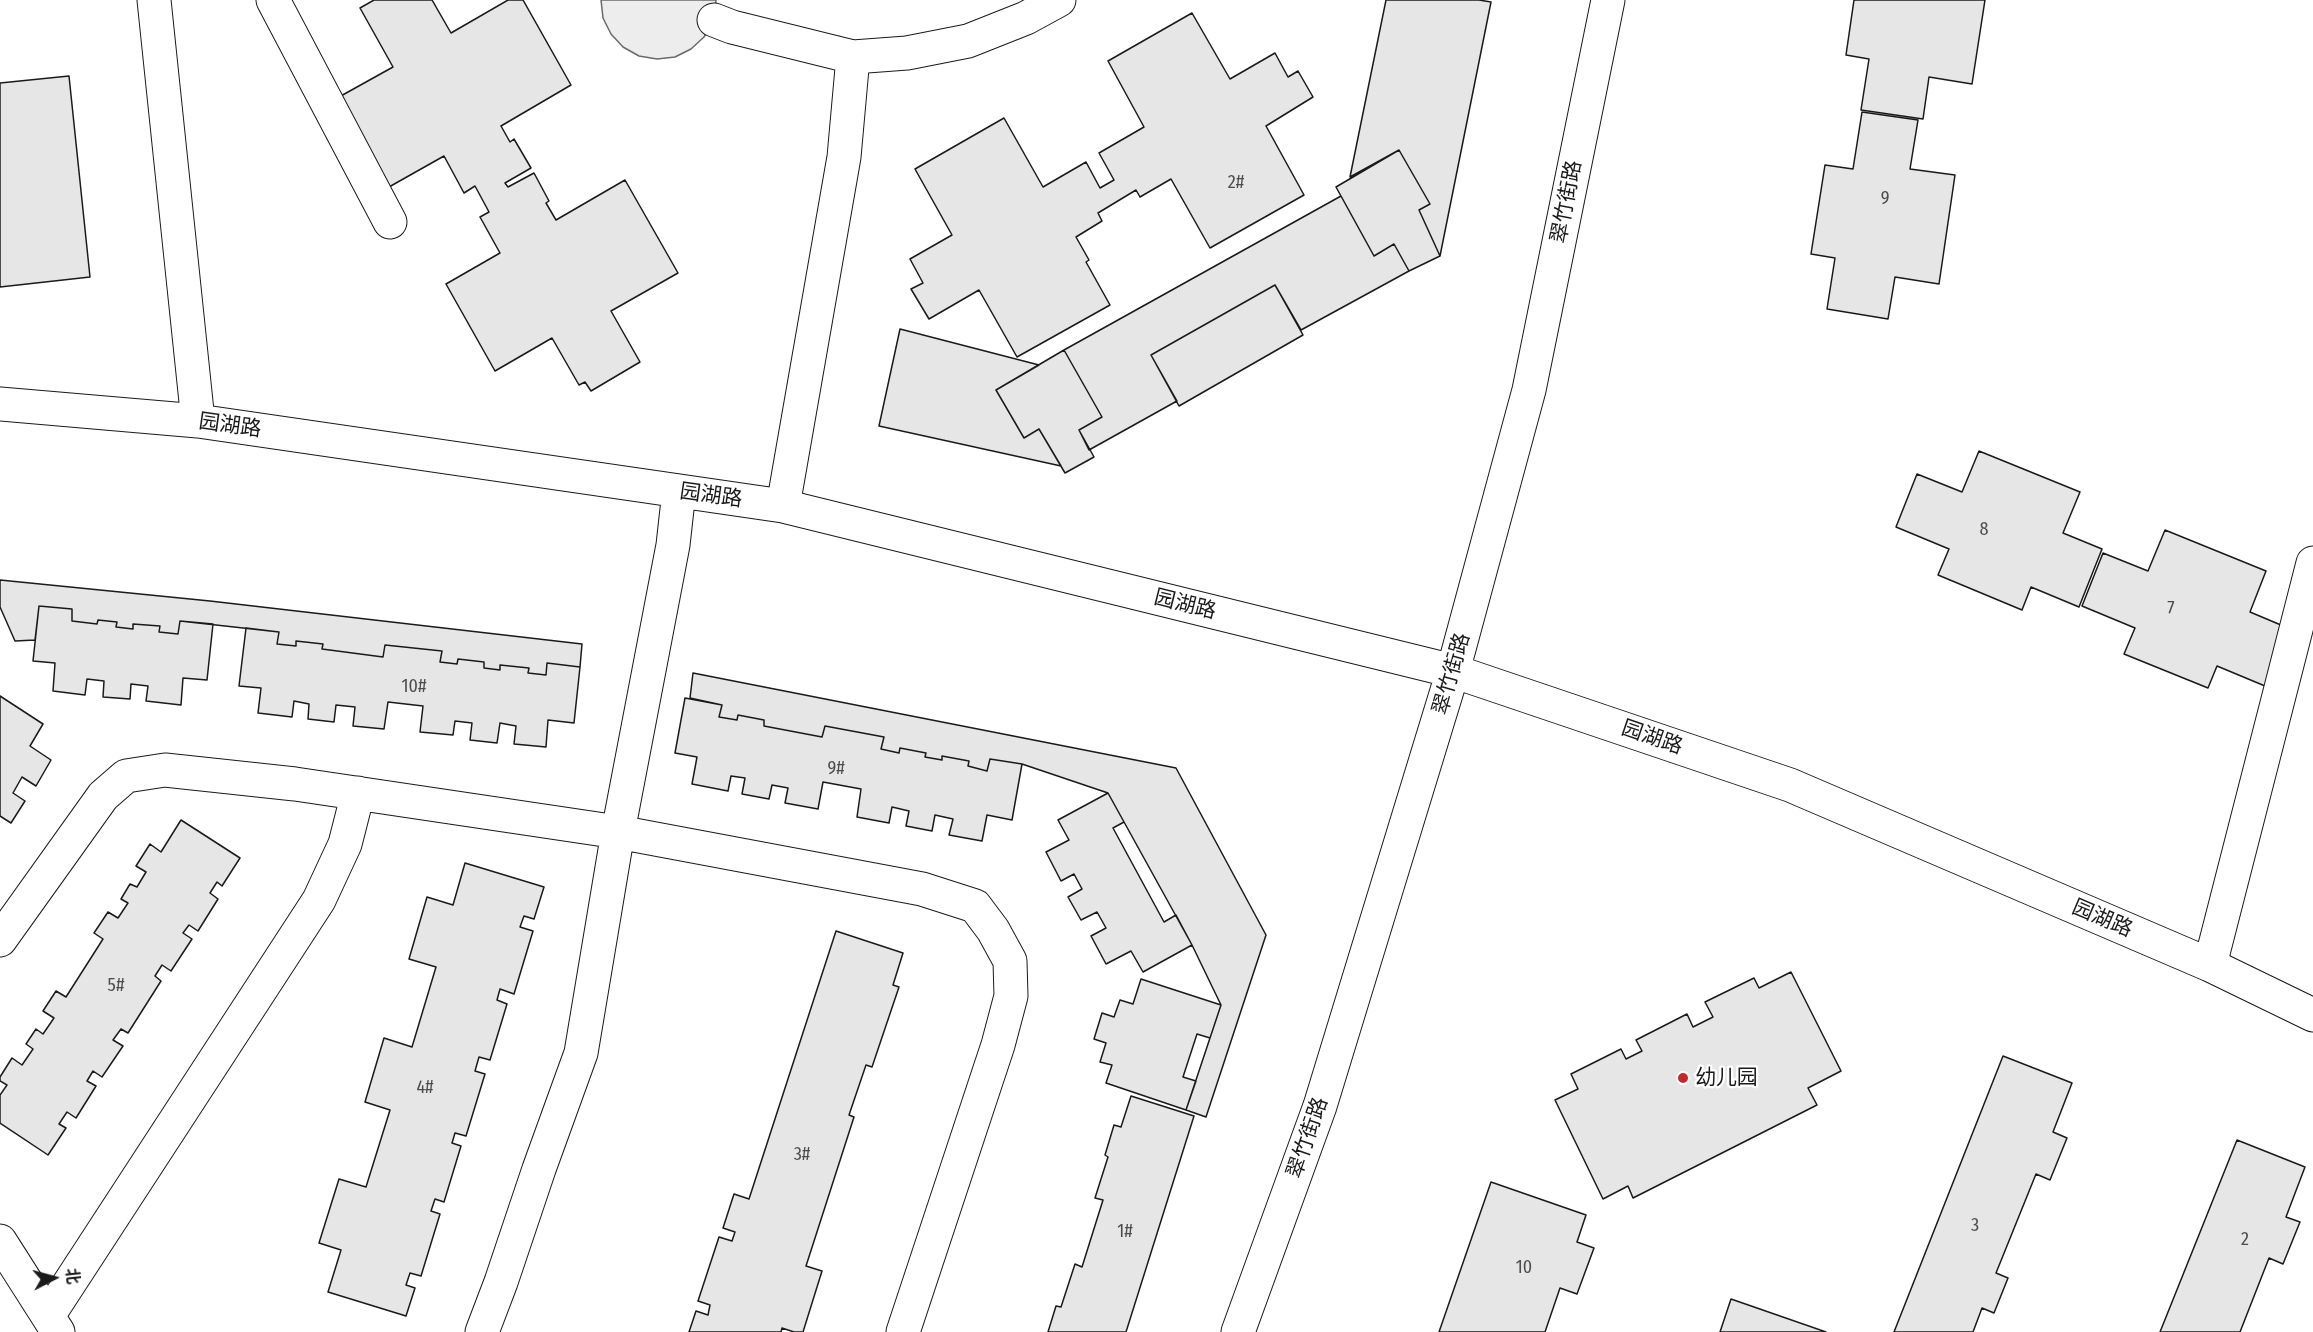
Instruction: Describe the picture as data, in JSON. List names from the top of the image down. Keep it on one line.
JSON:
{"streets":{"street":["翠竹街路","园湖路"]},"crossings":[["翠竹街路","园湖路"]],"places":["幼儿园"],"house_numbers":["2#","9","8","7","10#","9#","5#","4#","3#","3","1#","2","10"],"north":"right"}
